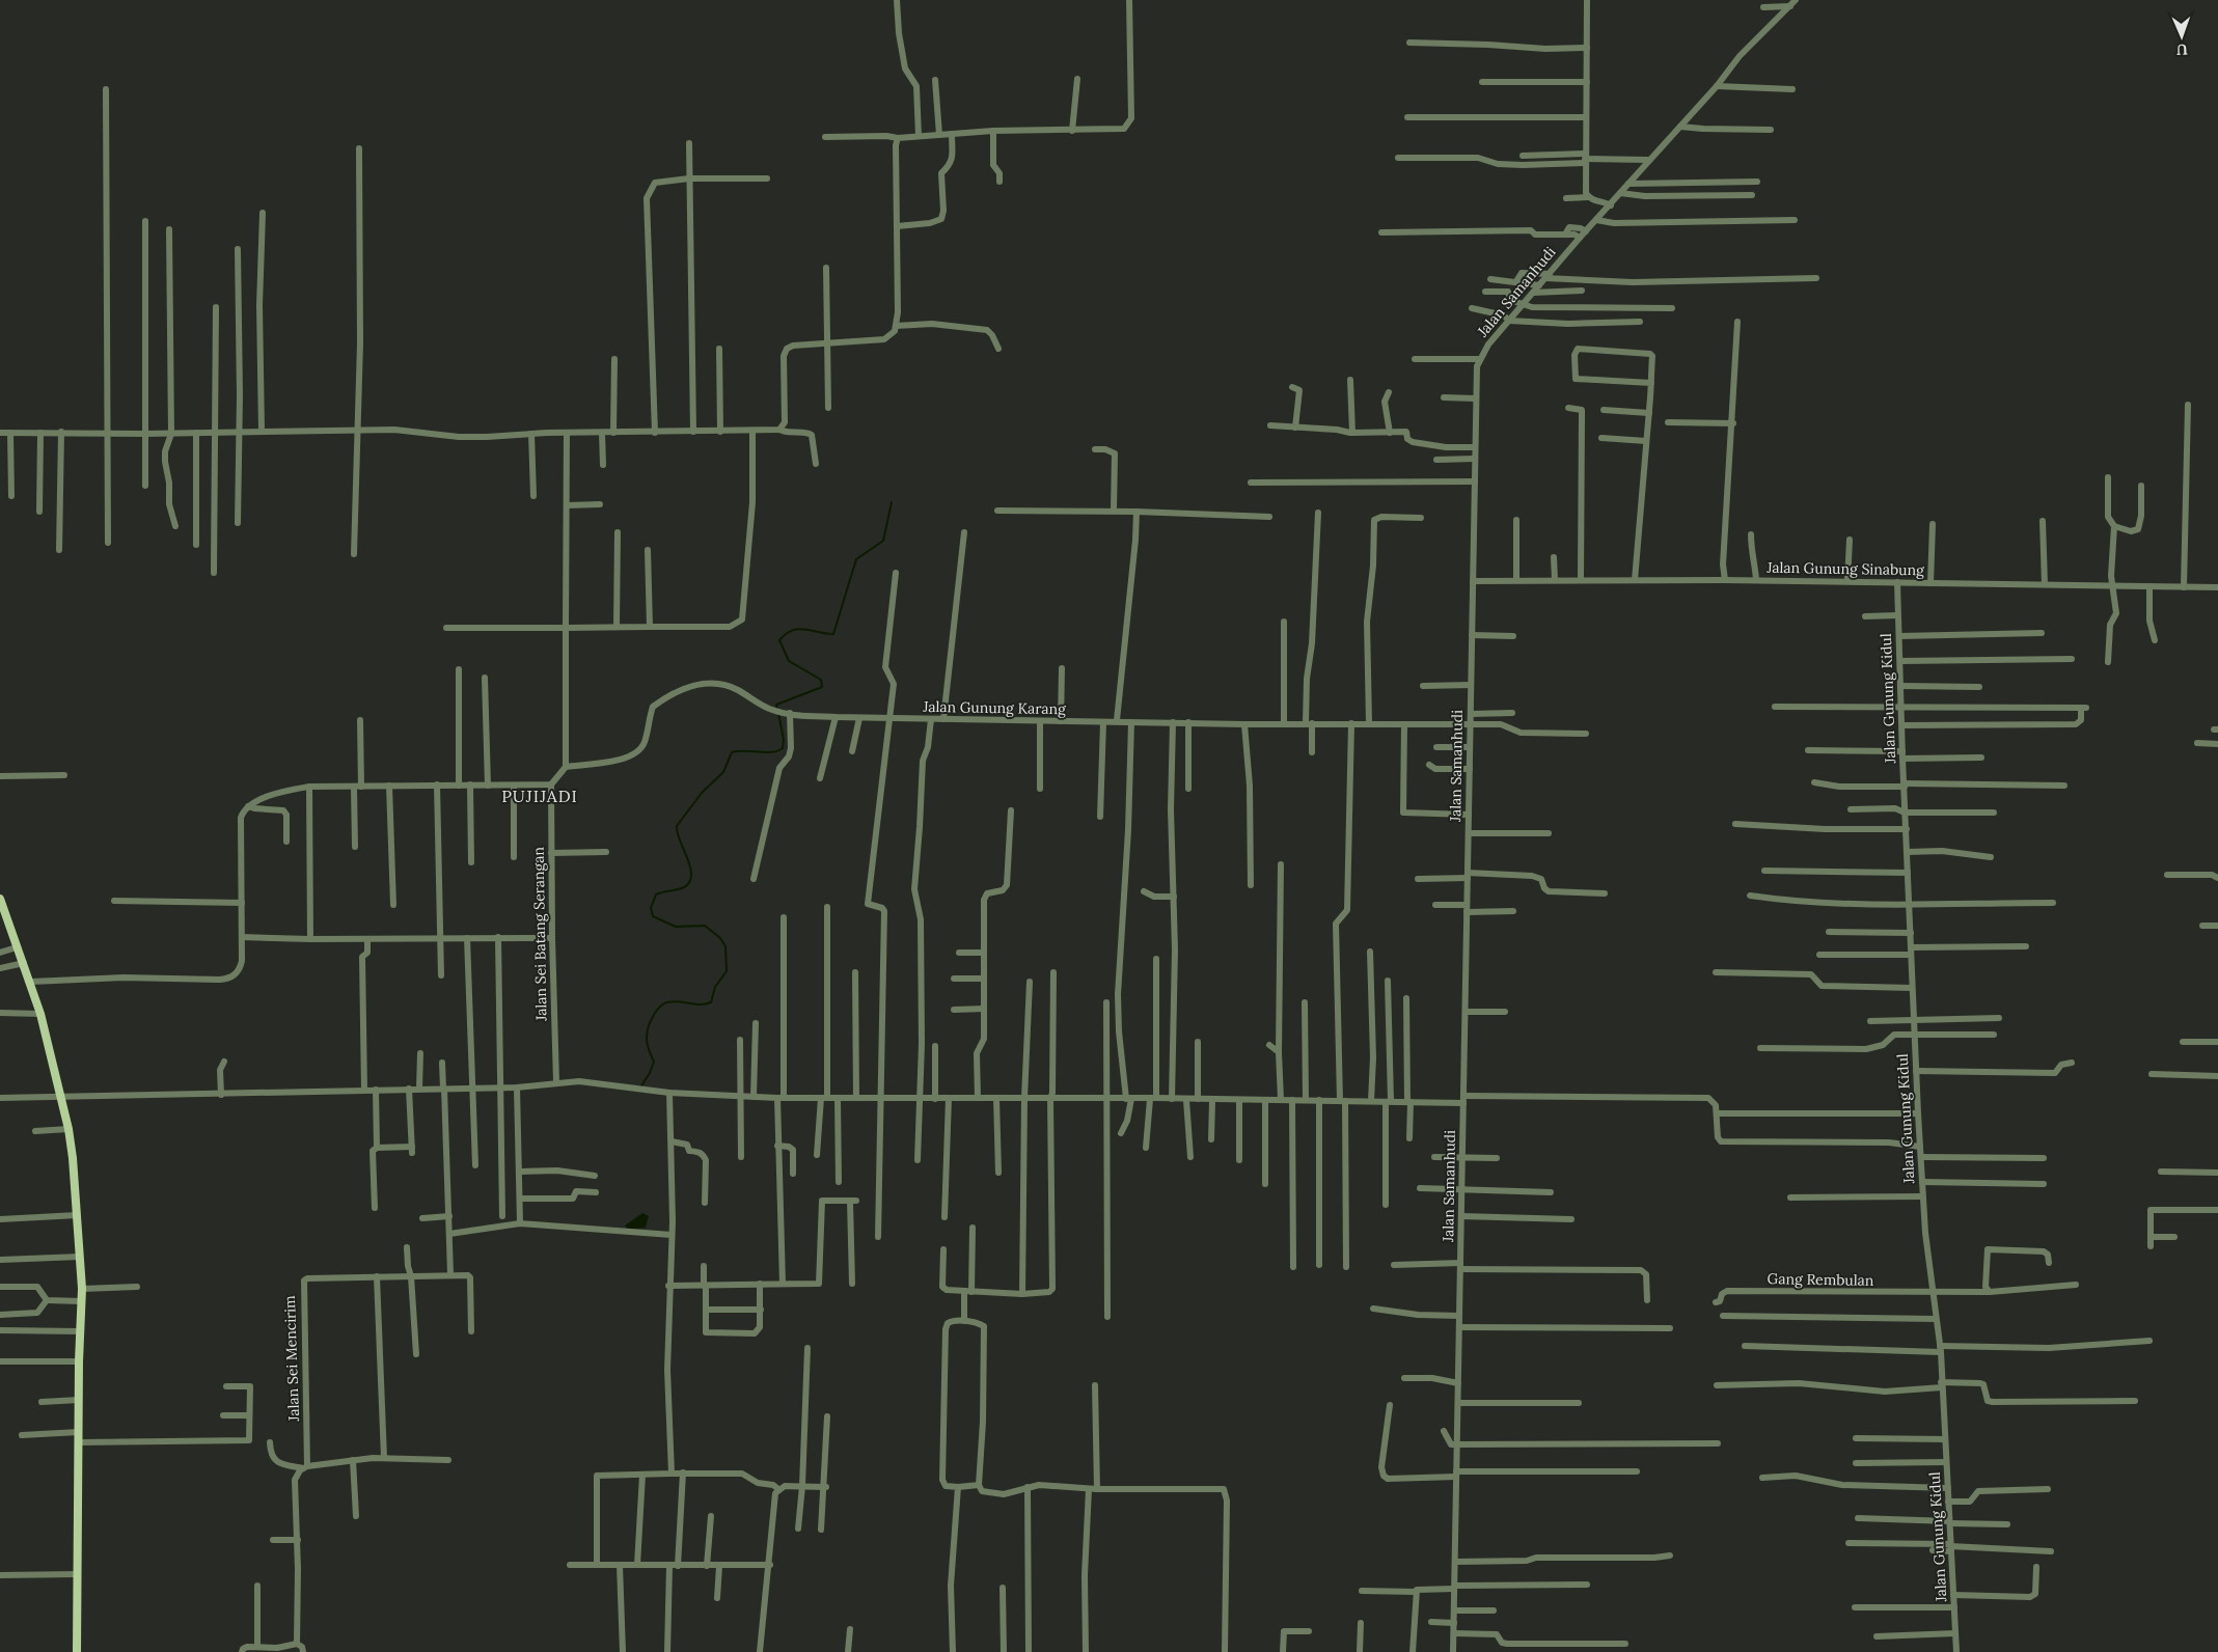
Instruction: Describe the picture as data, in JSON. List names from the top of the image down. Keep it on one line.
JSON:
{"streets":{"street":["Jalan Samanhudi","Jalan Gunung Sinabung","Jalan Gunung Kidul","Jalan Gunung Karang","Jalan Sei Batang Serangan","Gang Rembulan","Jalan Sei Mencirim"]},"crossings":[["Jalan Samanhudi","Jalan Gunung Sinabung"],["Jalan Samanhudi","Jalan Gunung Karang"],["Jalan Gunung Sinabung","Jalan Gunung Kidul"],["Jalan Gunung Kidul","Gang Rembulan"]],"districts":["PUJIJADI"],"north":"bottom"}
